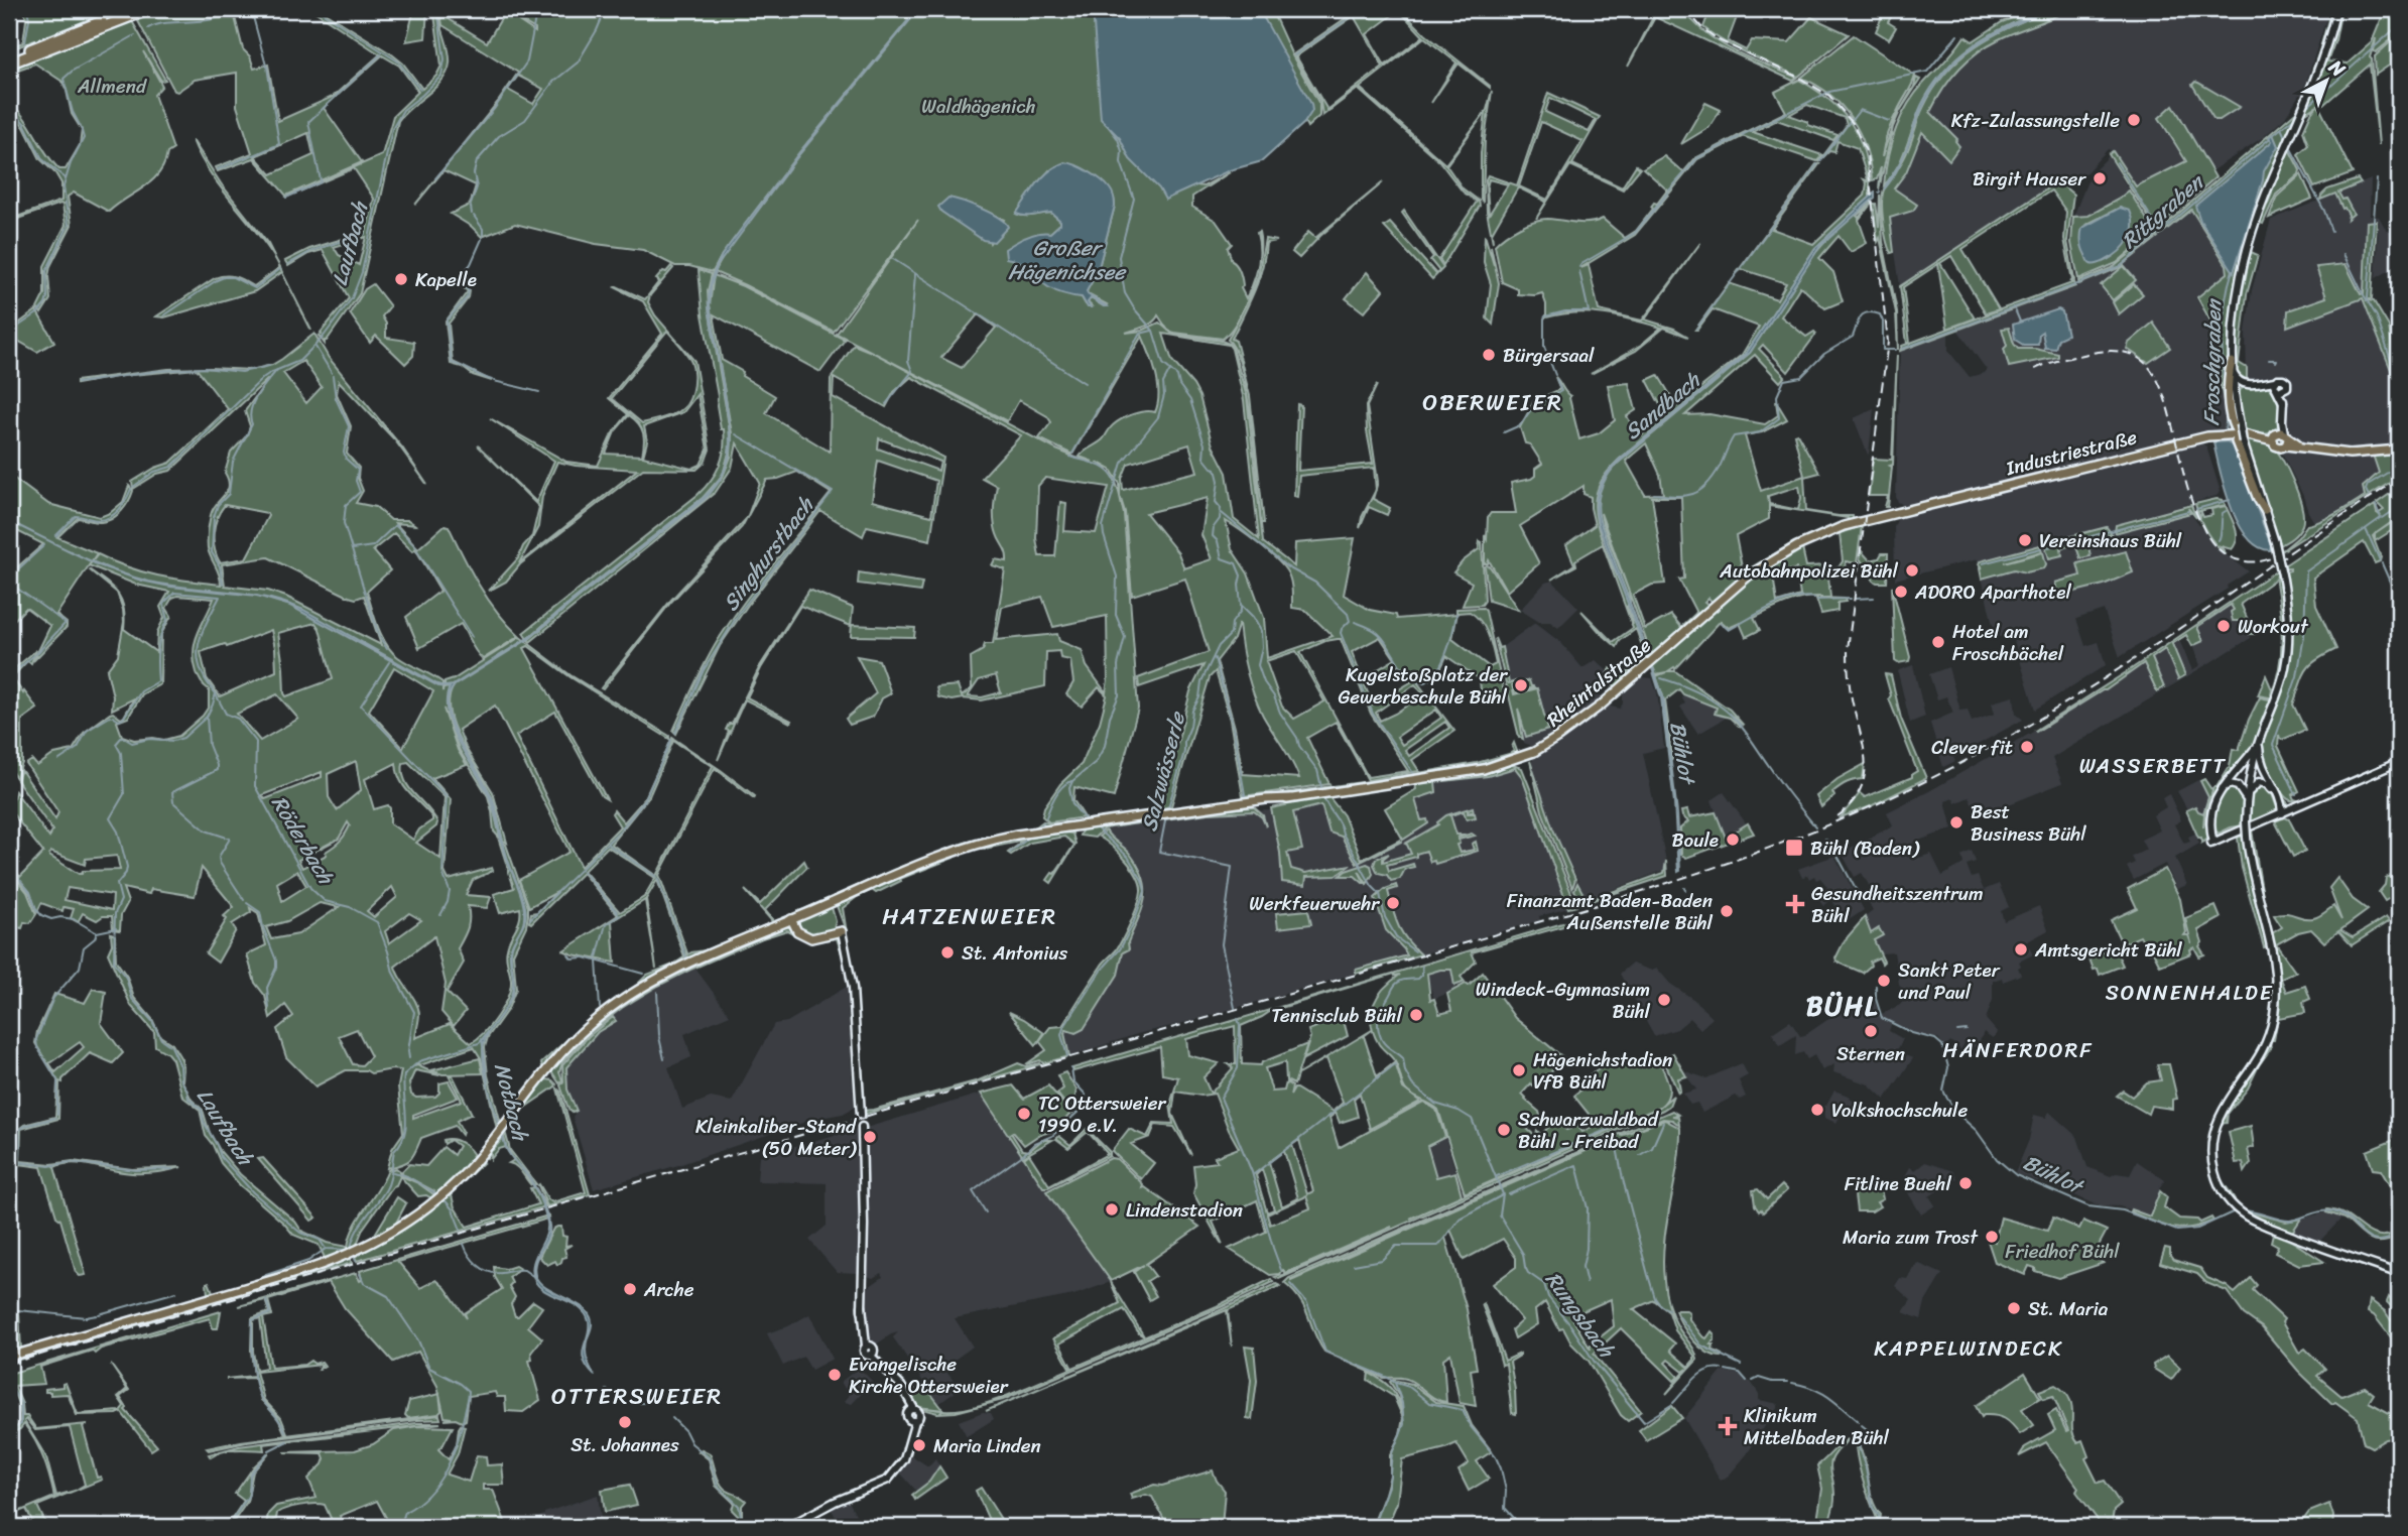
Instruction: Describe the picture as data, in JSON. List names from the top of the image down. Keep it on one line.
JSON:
{"streets":{"main road":["Industriestraße","Rheintalstraße"]},"crossings":[["Industriestraße","Rheintalstraße"]],"districts":["OBERWEIER","WASSERBETT","HATZENWEIER","SONNENHALDE","BÜHL","HÄNFERDORF","KAPPELWINDECK","OTTERSWEIER"],"water":["Rittgraben","Laufbach","Großer Hägenichsee","Froschgraben","Sandbach","Singhurstbach","Bühlot","Salzwässerle","Röderbach","Notbach","Rungsbach"],"parks":["Allmend","Waldhägenich","Friedhof Bühl"],"places":{"other":["Kfz-Zulassungstelle","Birgit Hauser","Kapelle","Bürgersaal","Vereinshaus Bühl","Autobahnpolizei Bühl","ADORO Aparthotel","Workout","Hotel am Froschbächel","Kugelstoßplatz der Gewerbeschule Bühl","Clever fit","Best Business Bühl","Boule","Werkfeuerwehr","Finanzamt Baden-Baden Außenstelle Bühl","Amtsgericht Bühl","St. Antonius","Sankt Peter und Paul","Windeck-Gymnasium Bühl","Tennisclub Bühl","Sternen","Hägenichstadion VfB Bühl","Volkshochschule","TC Ottersweier 1990 e.V.","Schwarzwaldbad Bühl - Freibad","Kleinkaliber-Stand (50 Meter)","Fitline Buehl","Lindenstadion","Maria zum Trost","Arche","St. Maria","Evangelische Kirche Ottersweier","St. Johannes","Maria Linden"],"transit":["Bühl (Baden)"],"health":["Gesundheitszentrum Bühl","Klinikum Mittelbaden Bühl"]},"north":"top right"}
